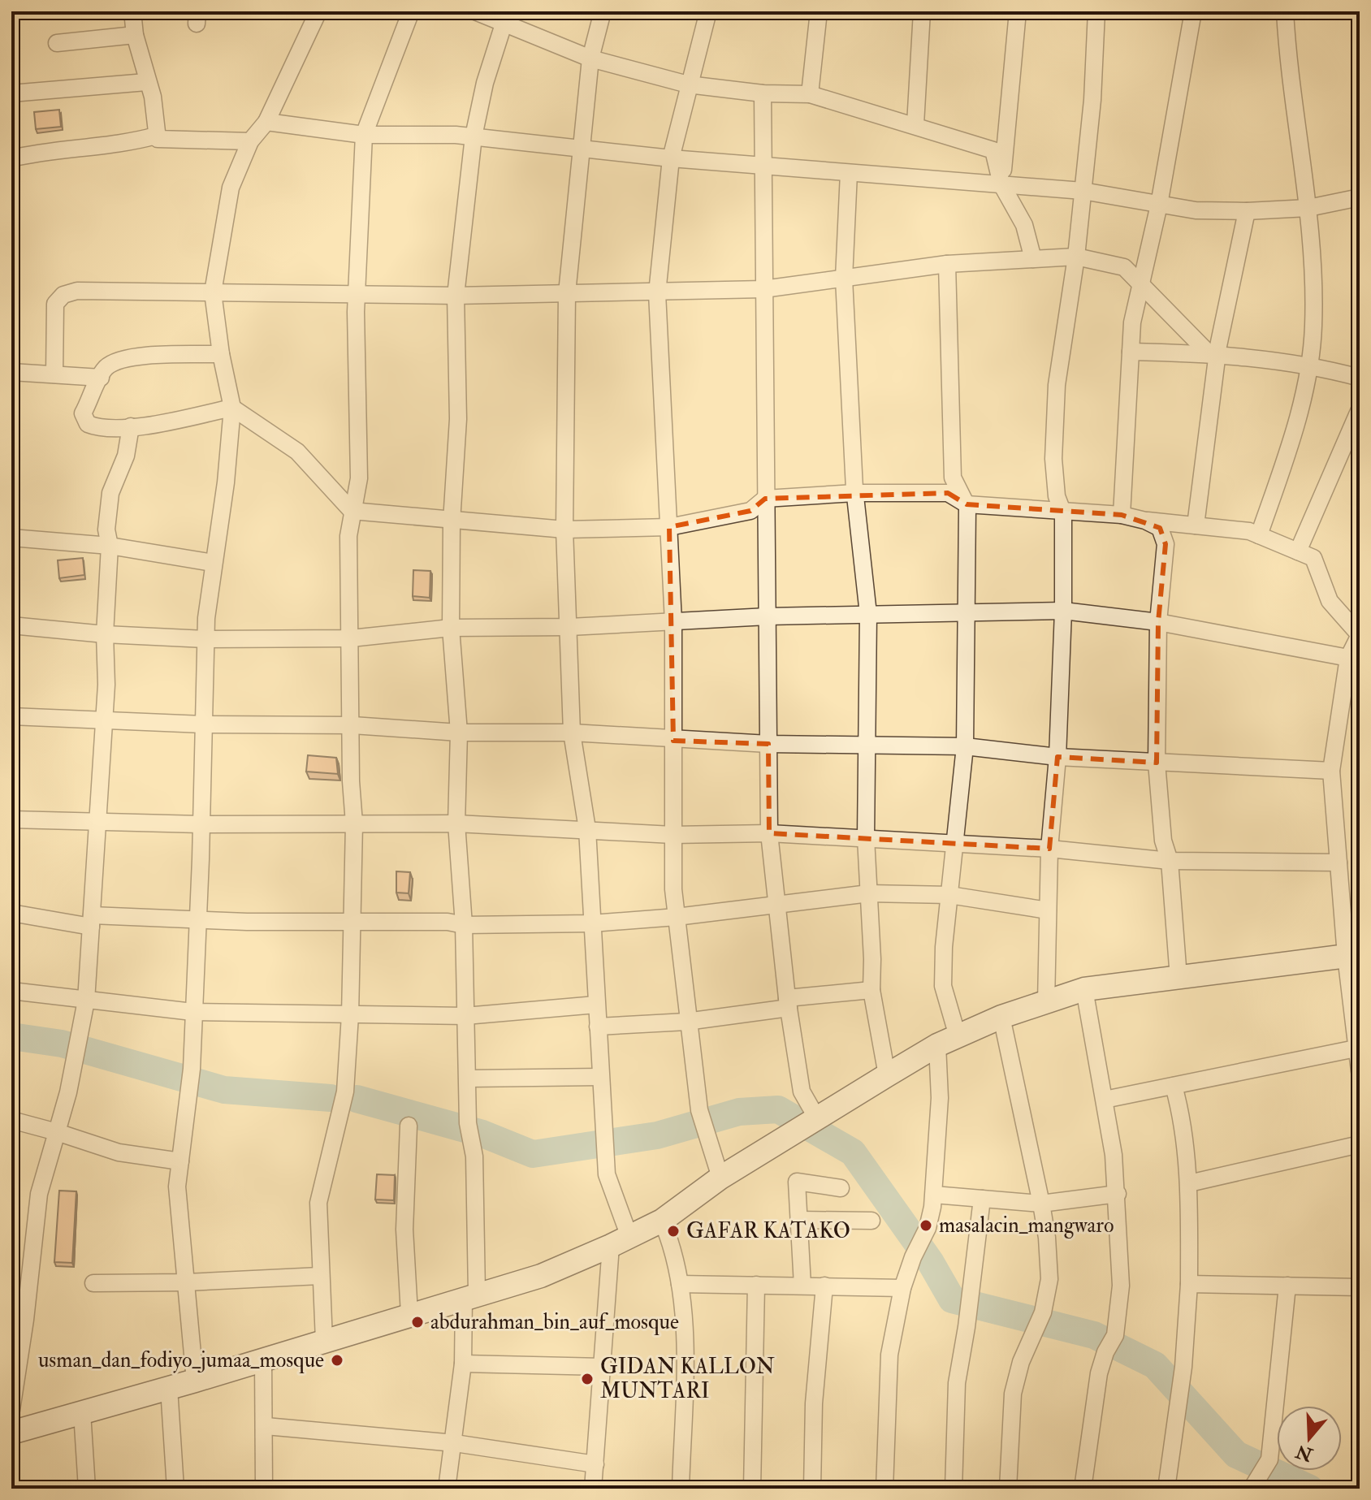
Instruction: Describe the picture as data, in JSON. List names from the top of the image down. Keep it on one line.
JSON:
{"places":["masalacin_mangwaro","GAFAR KATAKO","abdurahman_bin_auf_mosque","usman_dan_fodiyo_jumaa_mosque","GIDAN KALLON MUNTARI"],"north":"bottom"}
